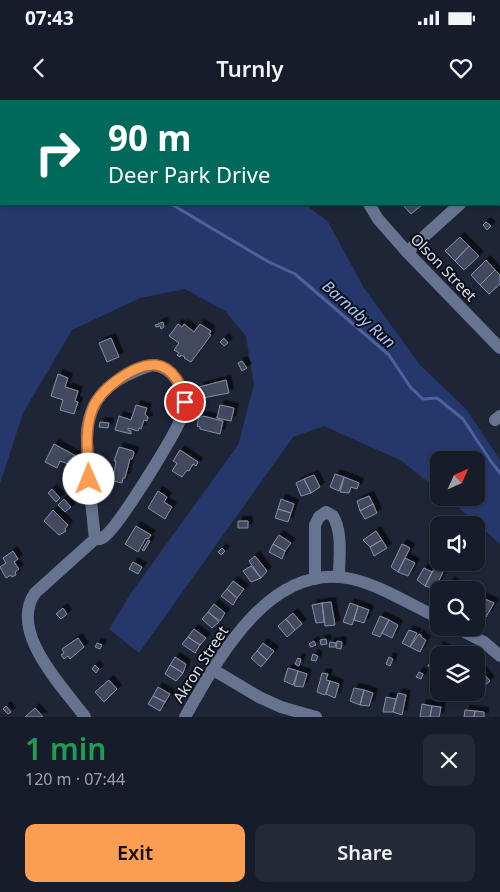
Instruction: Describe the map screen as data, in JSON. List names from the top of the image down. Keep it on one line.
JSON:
{"streets":{"street":["Olson Street","Akron Street"]},"water":["Barnaby Run"],"north":"top right","page":{"status":"07:43","header":"Turnly","turn":["90 m","Deer Park Drive"],"heading":["1 min","120 m · 07:44"],"buttons":["Exit","Share"]}}
